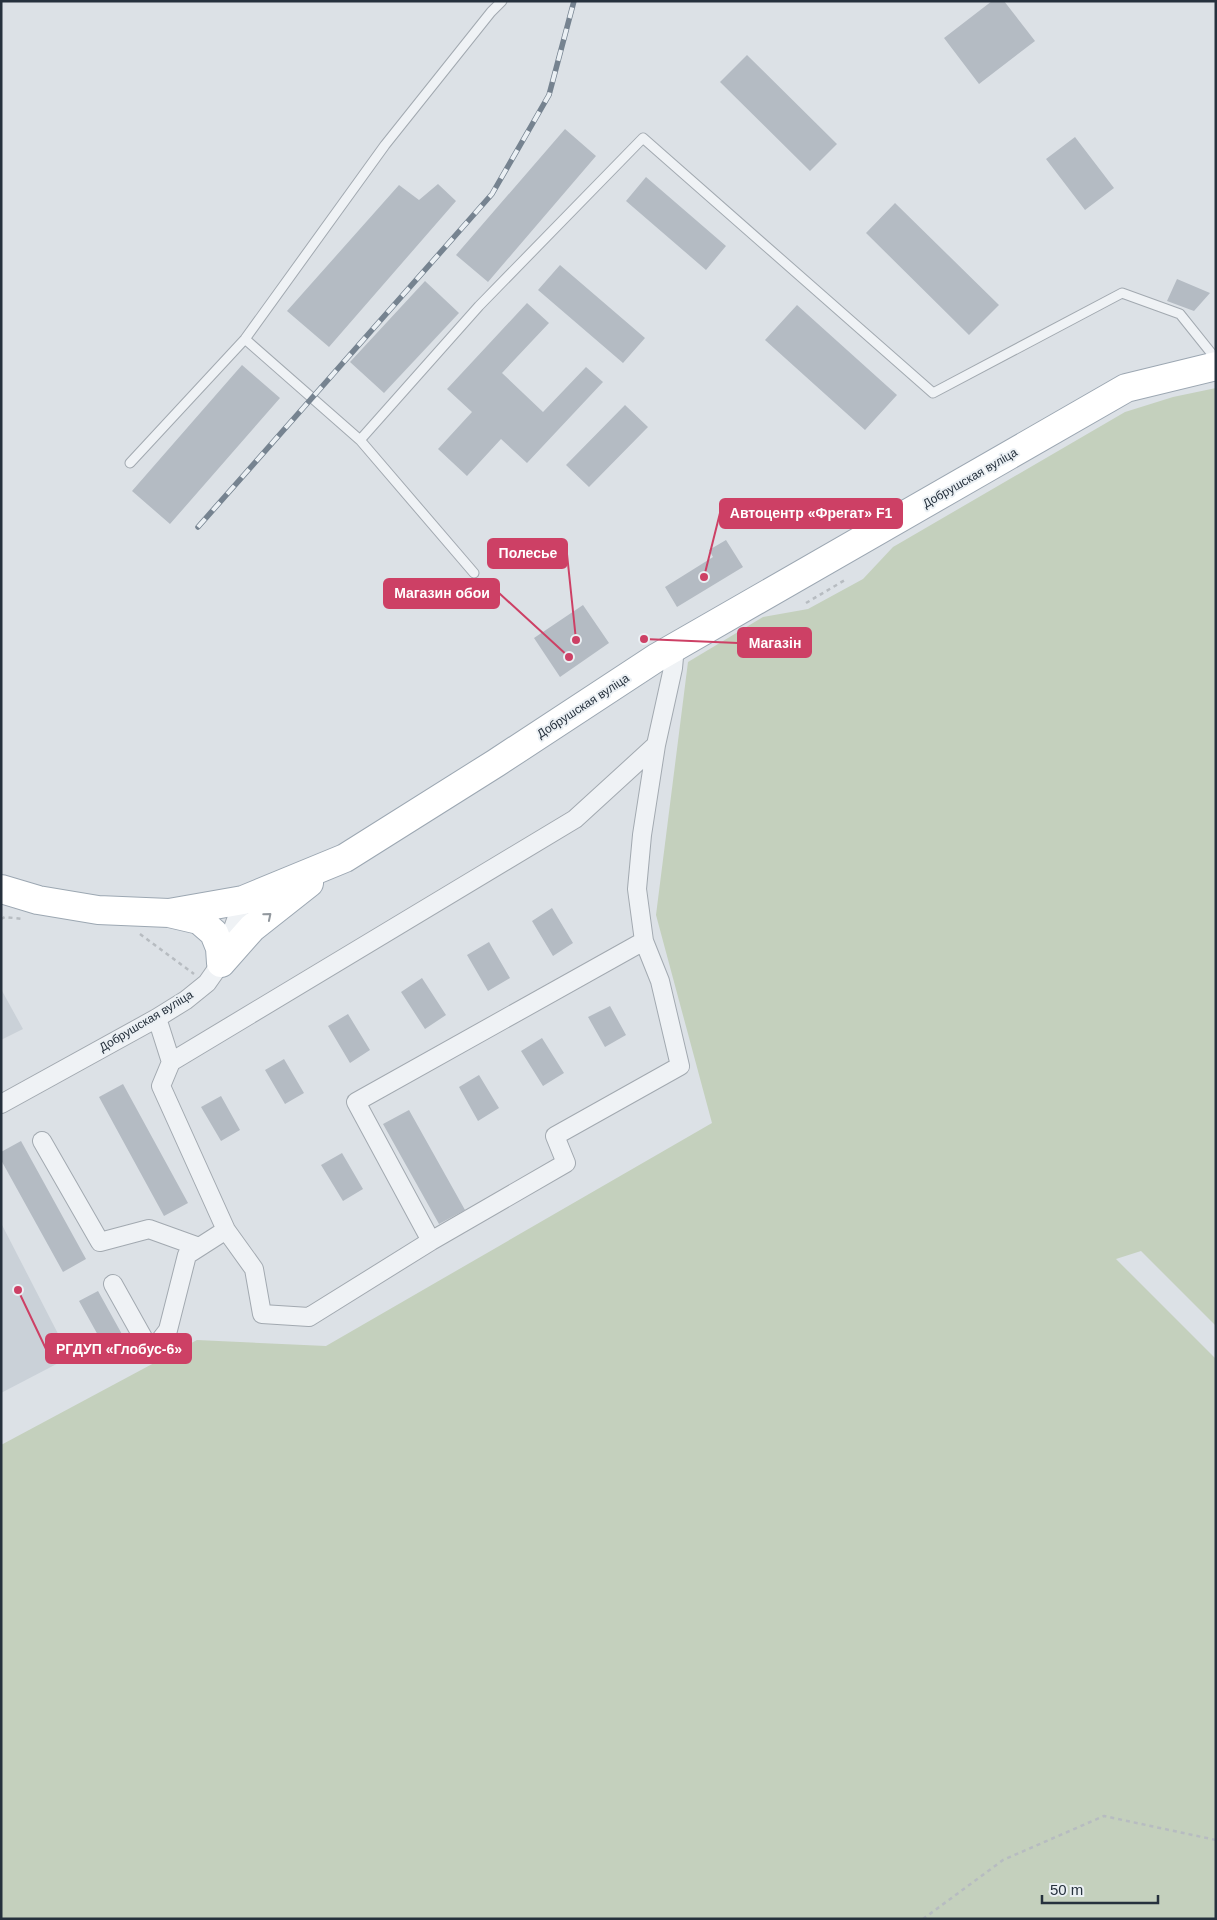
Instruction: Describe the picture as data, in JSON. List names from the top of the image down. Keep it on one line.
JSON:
{"streets":{"main road":["Добрушская вуліца"]},"places":["Автоцентр «Фрегат» F1","Магазін","Полесье","Магазин обои","РГДУП «Глобус-6»"],"scale_bar":"50 m"}
